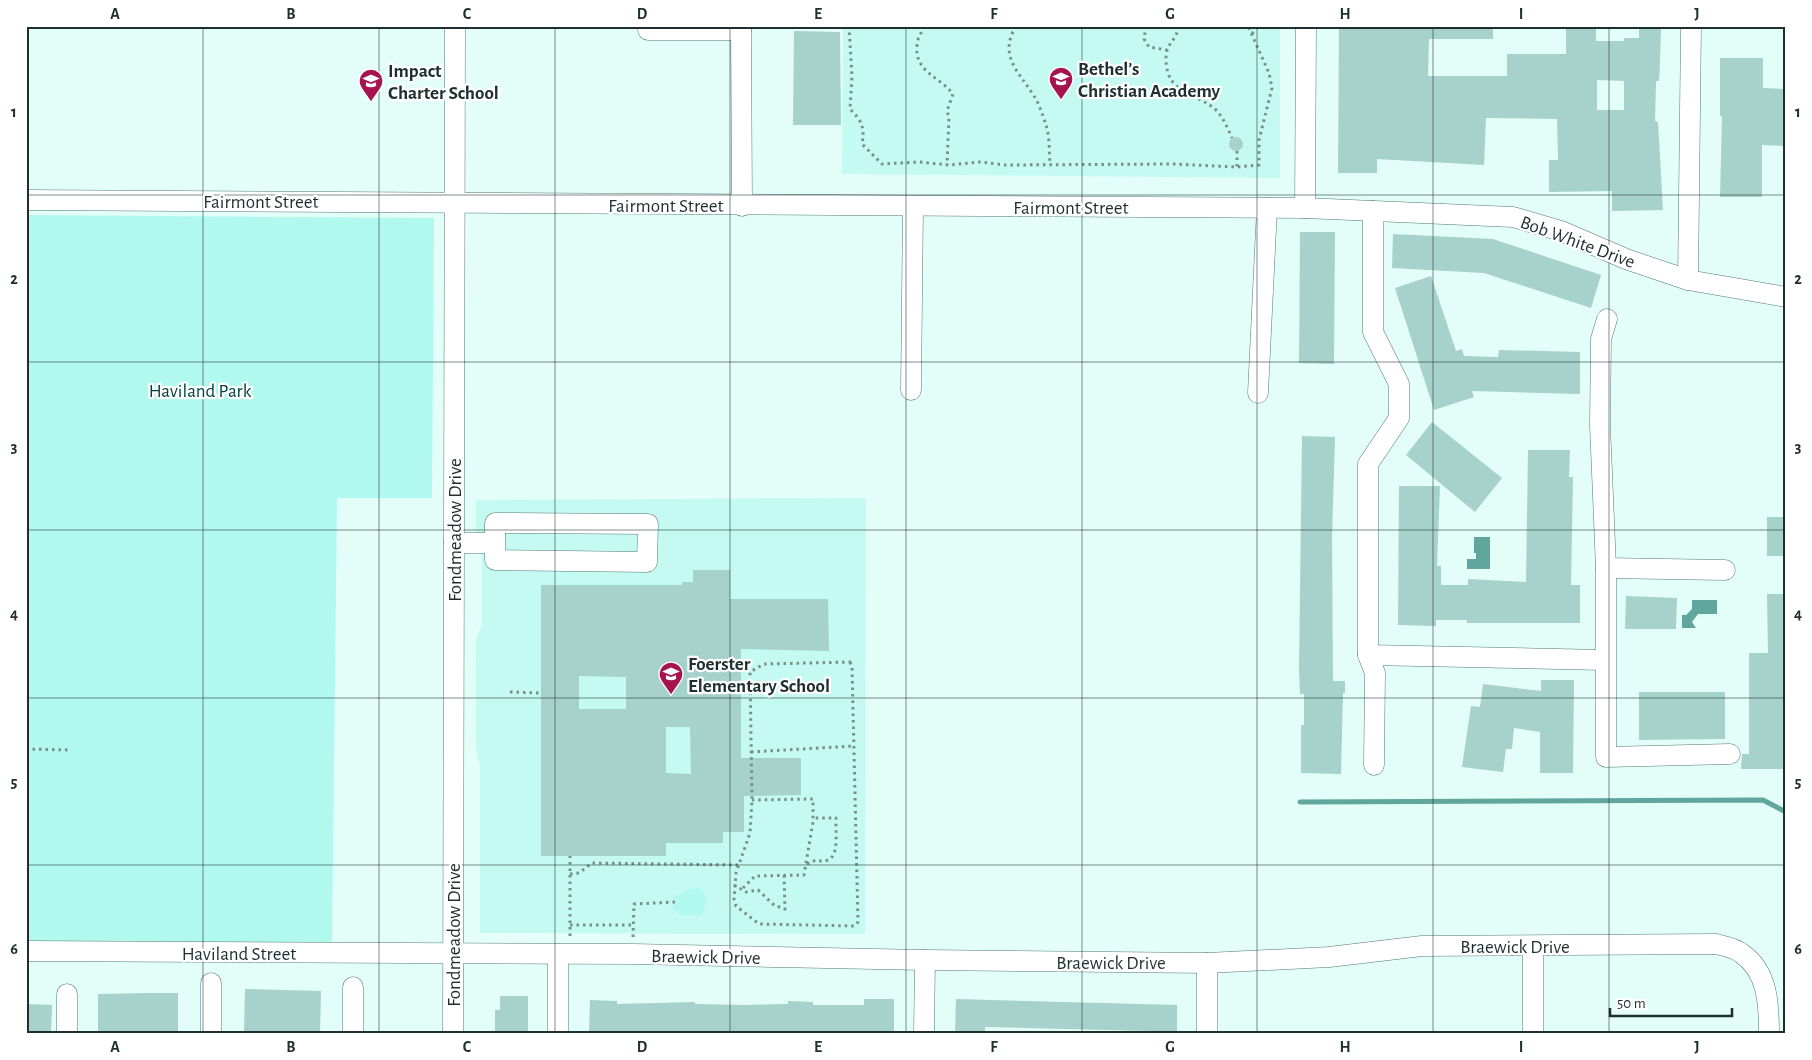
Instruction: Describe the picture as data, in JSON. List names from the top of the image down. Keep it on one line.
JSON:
{"streets":{"street":["Fairmont Street","Bob White Drive","Fondmeadow Drive","Braewick Drive","Haviland Street"]},"crossings":[["Fairmont Street","Bob White Drive"],["Fairmont Street","Fondmeadow Drive"],["Fondmeadow Drive","Braewick Drive"],["Fondmeadow Drive","Haviland Street"],["Braewick Drive","Haviland Street"]],"parks":["Haviland Park"],"places":{"school or university":["Bethel’s Christian Academy","Impact Charter School","Foerster Elementary School"]},"scale_bar":"50 m","grid":{"columns":["A","B","C","D","E","F","G","H","I","J"],"rows":["1","2","3","4","5","6"]}}
